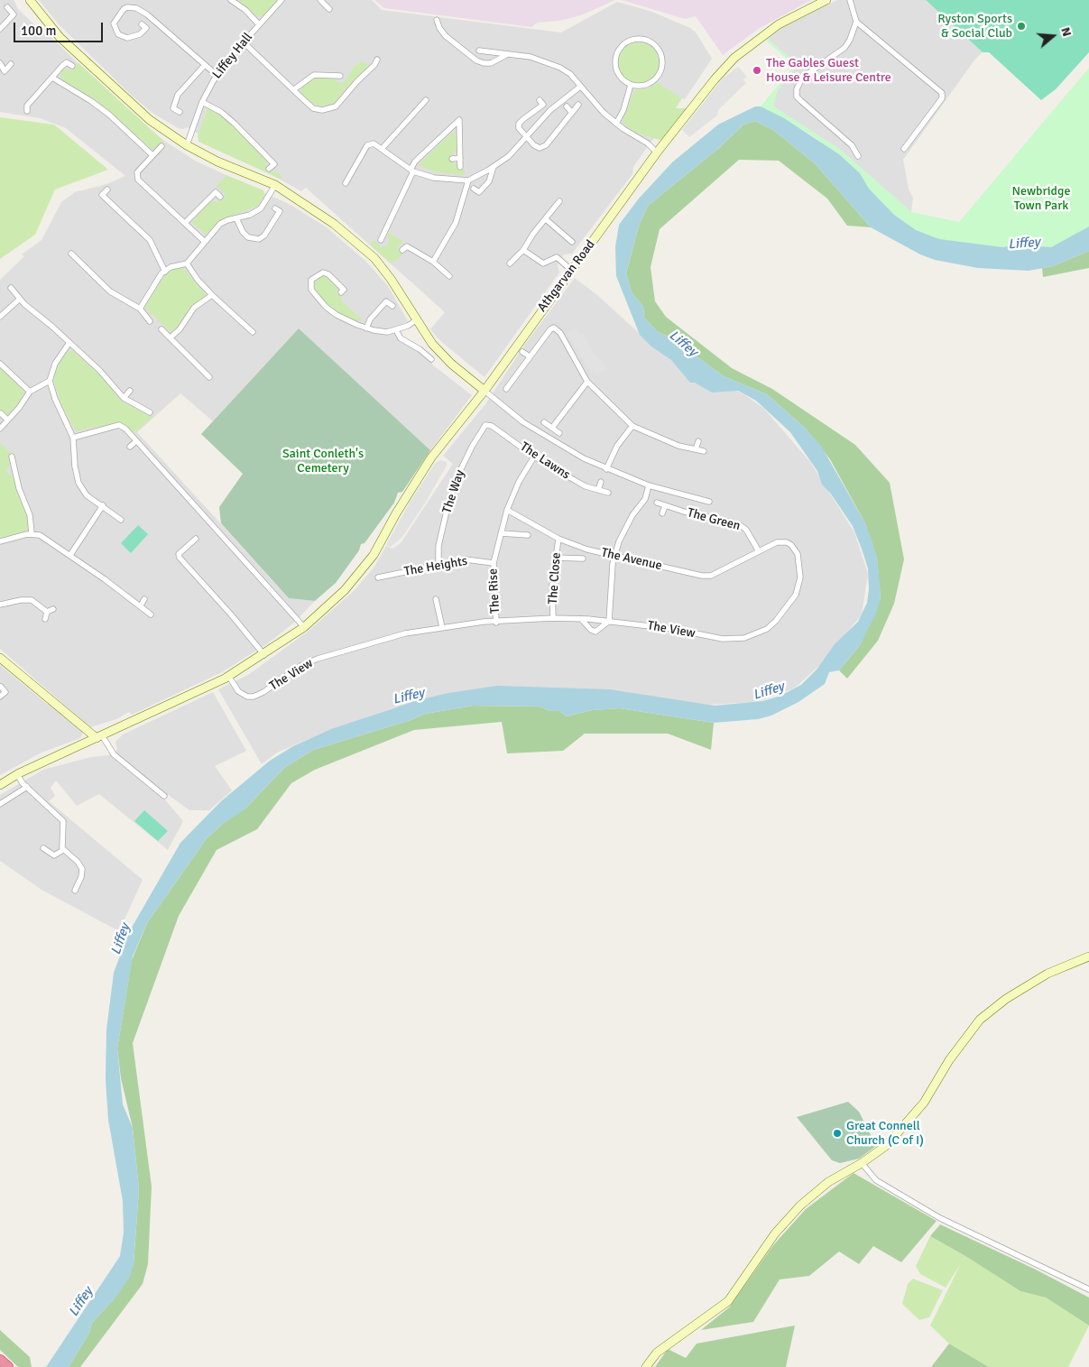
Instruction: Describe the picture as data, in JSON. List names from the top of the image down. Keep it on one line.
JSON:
{"streets":{"street":["Liffey Hall","Athgarvan Road","The Lawns","The Way","The Green","The Avenue","The Heights","The Close","The Rise","The View"]},"crossings":[["Athgarvan Road","The View"],["The Lawns","The Way"],["The Lawns","The Rise"],["The Way","The Heights"],["The Green","The Avenue"],["The Green","The View"],["The Avenue","The Close"],["The Avenue","The Rise"],["The Avenue","The View"],["The Heights","The Rise"],["The Close","The View"],["The Rise","The View"]],"water":["Liffey"],"parks":["Newbridge Town Park","Saint Conleth's Cemetery"],"places":["Ryston Sports & Social Club","The Gables Guest House & Leisure Centre","Great Connell Church (C of I)"],"scale_bar":"100 m","north":"right"}
